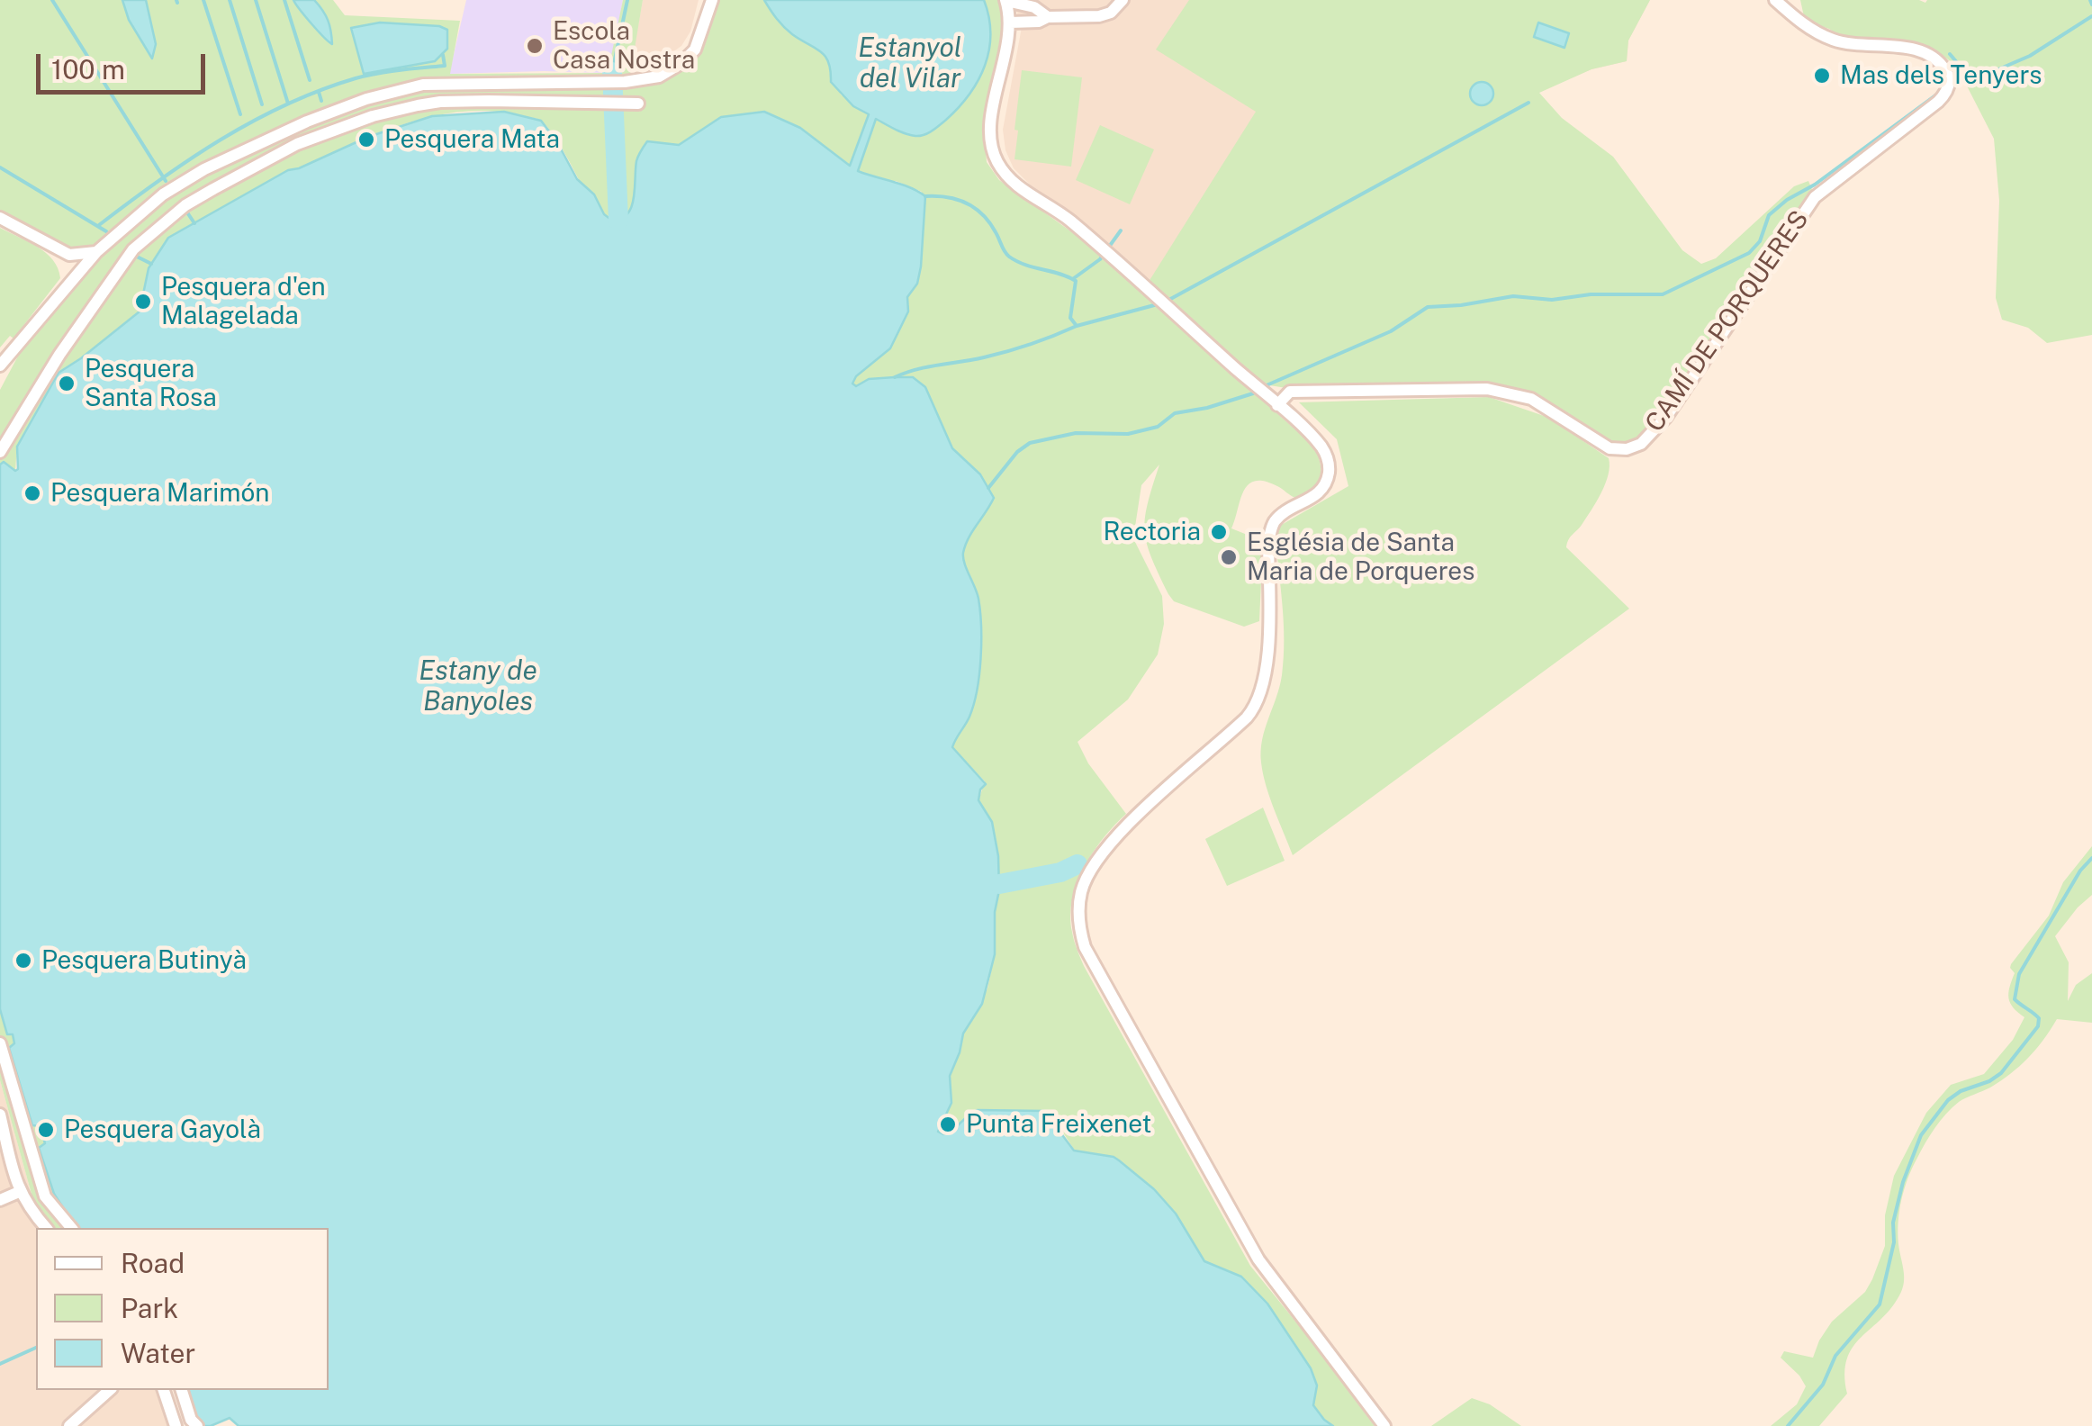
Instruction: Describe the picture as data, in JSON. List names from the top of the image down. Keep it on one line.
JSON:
{"streets":{"street":["CAMÍ DE PORQUERES"]},"water":["Estanyol del Vilar","Estany de Banyoles"],"places":["Escola Casa Nostra","Mas dels Tenyers","Pesquera Mata","Pesquera d'en Malagelada","Pesquera Santa Rosa","Pesquera Marimón","Rectoria","Església de Santa Maria de Porqueres","Pesquera Butinyà","Punta Freixenet","Pesquera Gayolà"],"legend":["Road","Park","Water"],"scale_bar":"100 m"}
